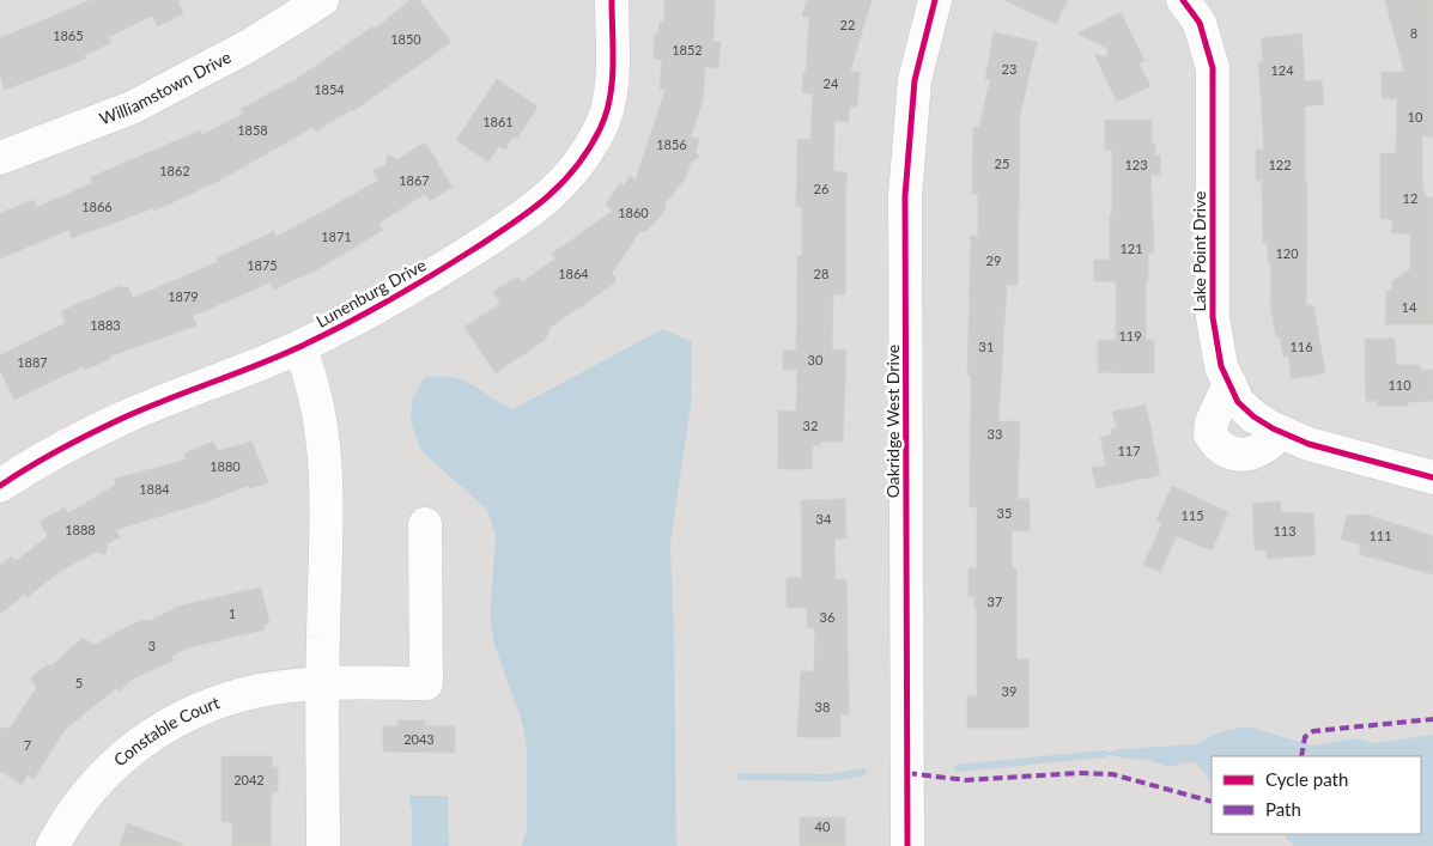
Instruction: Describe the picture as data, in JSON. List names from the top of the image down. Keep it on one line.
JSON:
{"streets":{"street":["Williamstown Drive","Lake Point Drive","Lunenburg Drive","Oakridge West Drive","Constable Court"]},"house_numbers":["22","8","1865","1850","1852","23","124","24","1854","10","1861","1858","1856","25","123","122","1862","1867","26","12","1866","1860","1871","121","120","29","1875","1864","28","1879","14","1883","119","31","116","30","1887","110","32","33","117","1880","1884","35","115","34","1888","113","111","37","1","36","3","5","39","38","2043","7","2042","40"],"legend":["Cycle path","Path"]}
